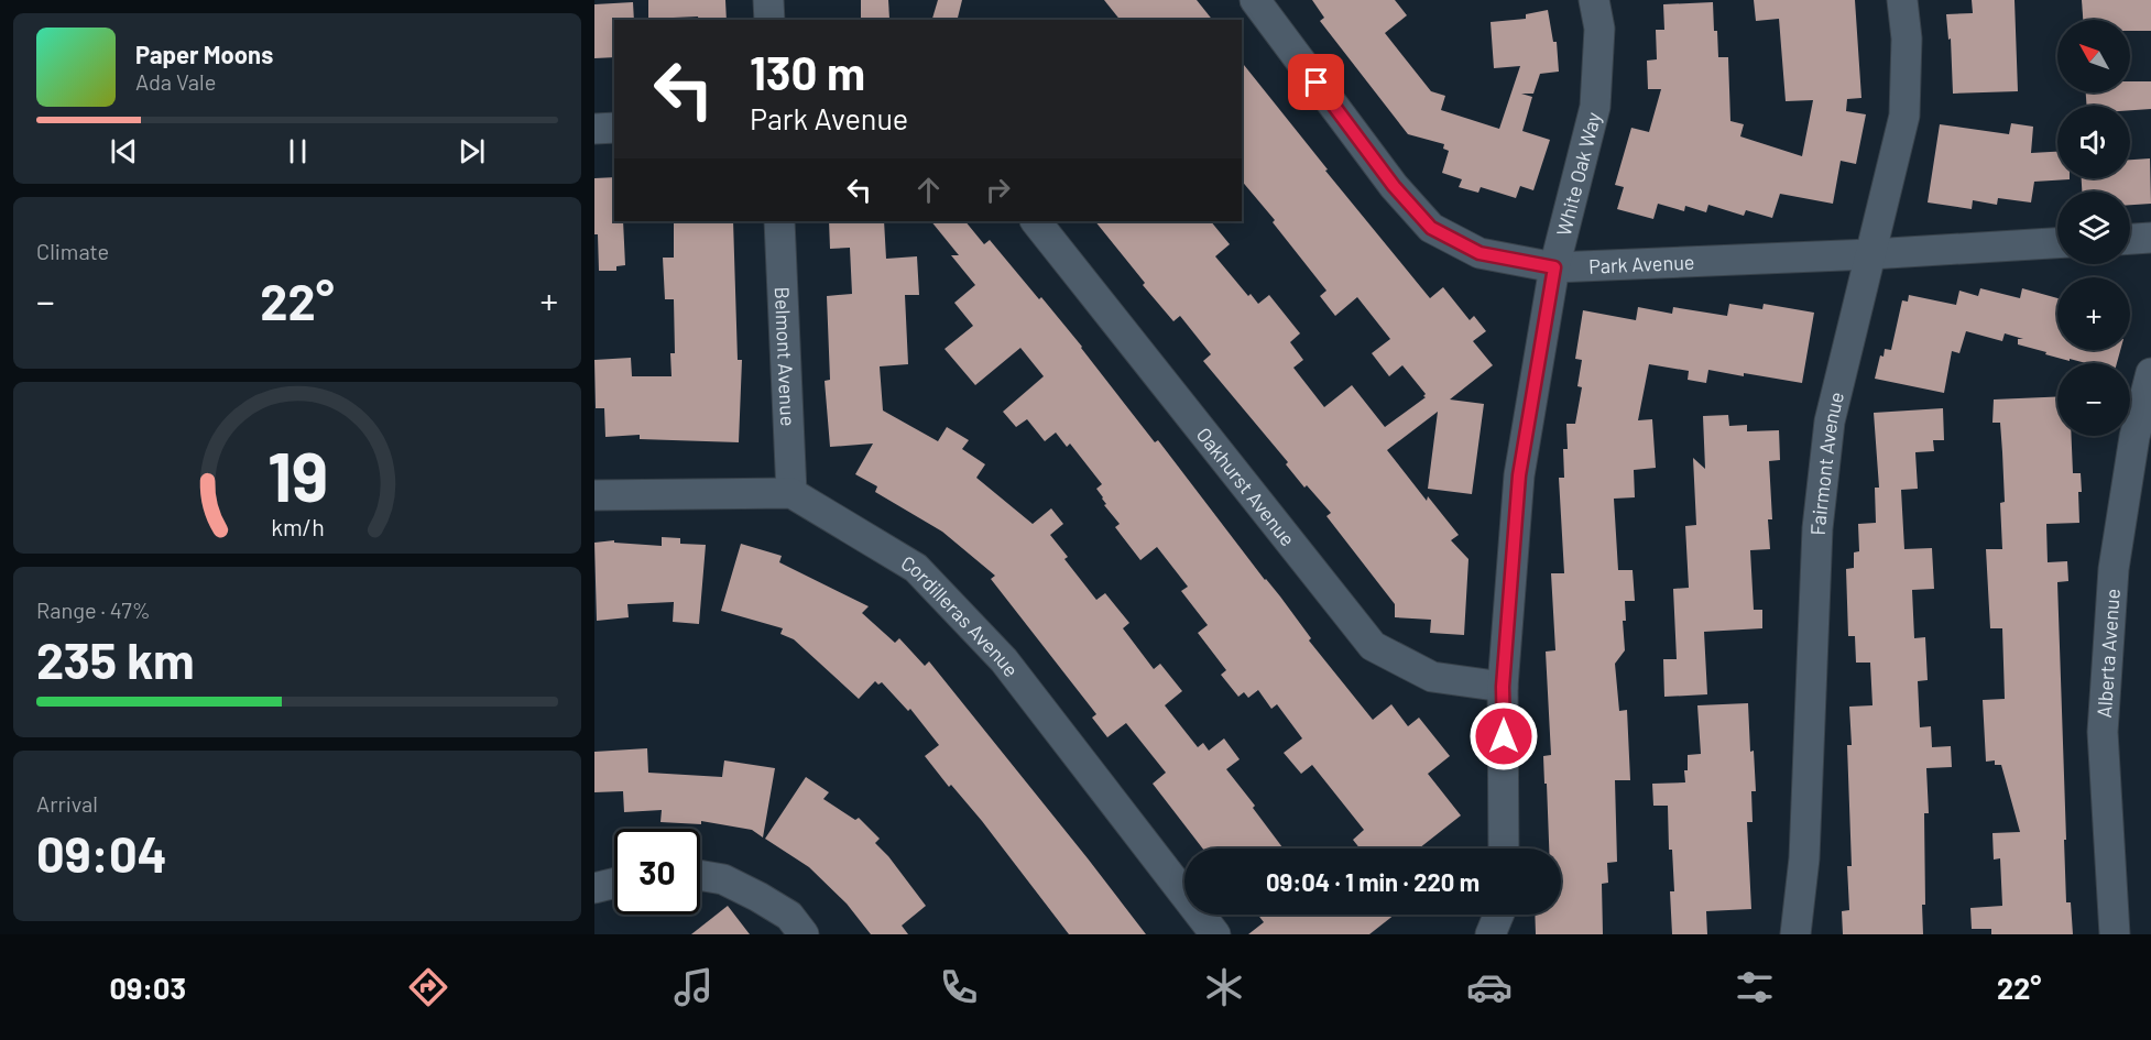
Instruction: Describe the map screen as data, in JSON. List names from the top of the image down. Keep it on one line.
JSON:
{"streets":{"street":["White Oak Way","Park Avenue","Belmont Avenue","Fairmont Avenue","Oakhurst Avenue","Cordilleras Avenue","Alberta Avenue"]},"crossings":[["White Oak Way","Park Avenue"],["White Oak Way","Oakhurst Avenue"],["Park Avenue","Fairmont Avenue"],["Belmont Avenue","Cordilleras Avenue"]],"north":"top left","page":{"map_buttons":["+","−"],"turn":["130 m","Park Avenue"],"song":["Paper Moons","Ada Vale"],"tile":["Climate",["Range · 47%","235 km"],["Arrival","09:04"]],"heat":["−","22°","+"],"limit":"30","trip":"09:04 · 1 min · 220 m","tabs":["09:03","22°"],"gauge":["19","km/h"]}}
